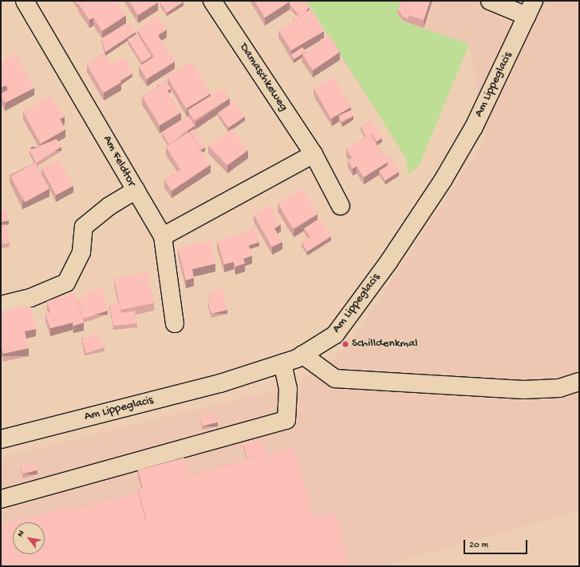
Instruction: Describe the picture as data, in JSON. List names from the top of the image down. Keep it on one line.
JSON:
{"streets":{"street":["Damaschkeweg","Am Lippeglacis","Am Feldtor"]},"places":["Schilldenkmal"],"scale_bar":"20 m","north":"top left"}
